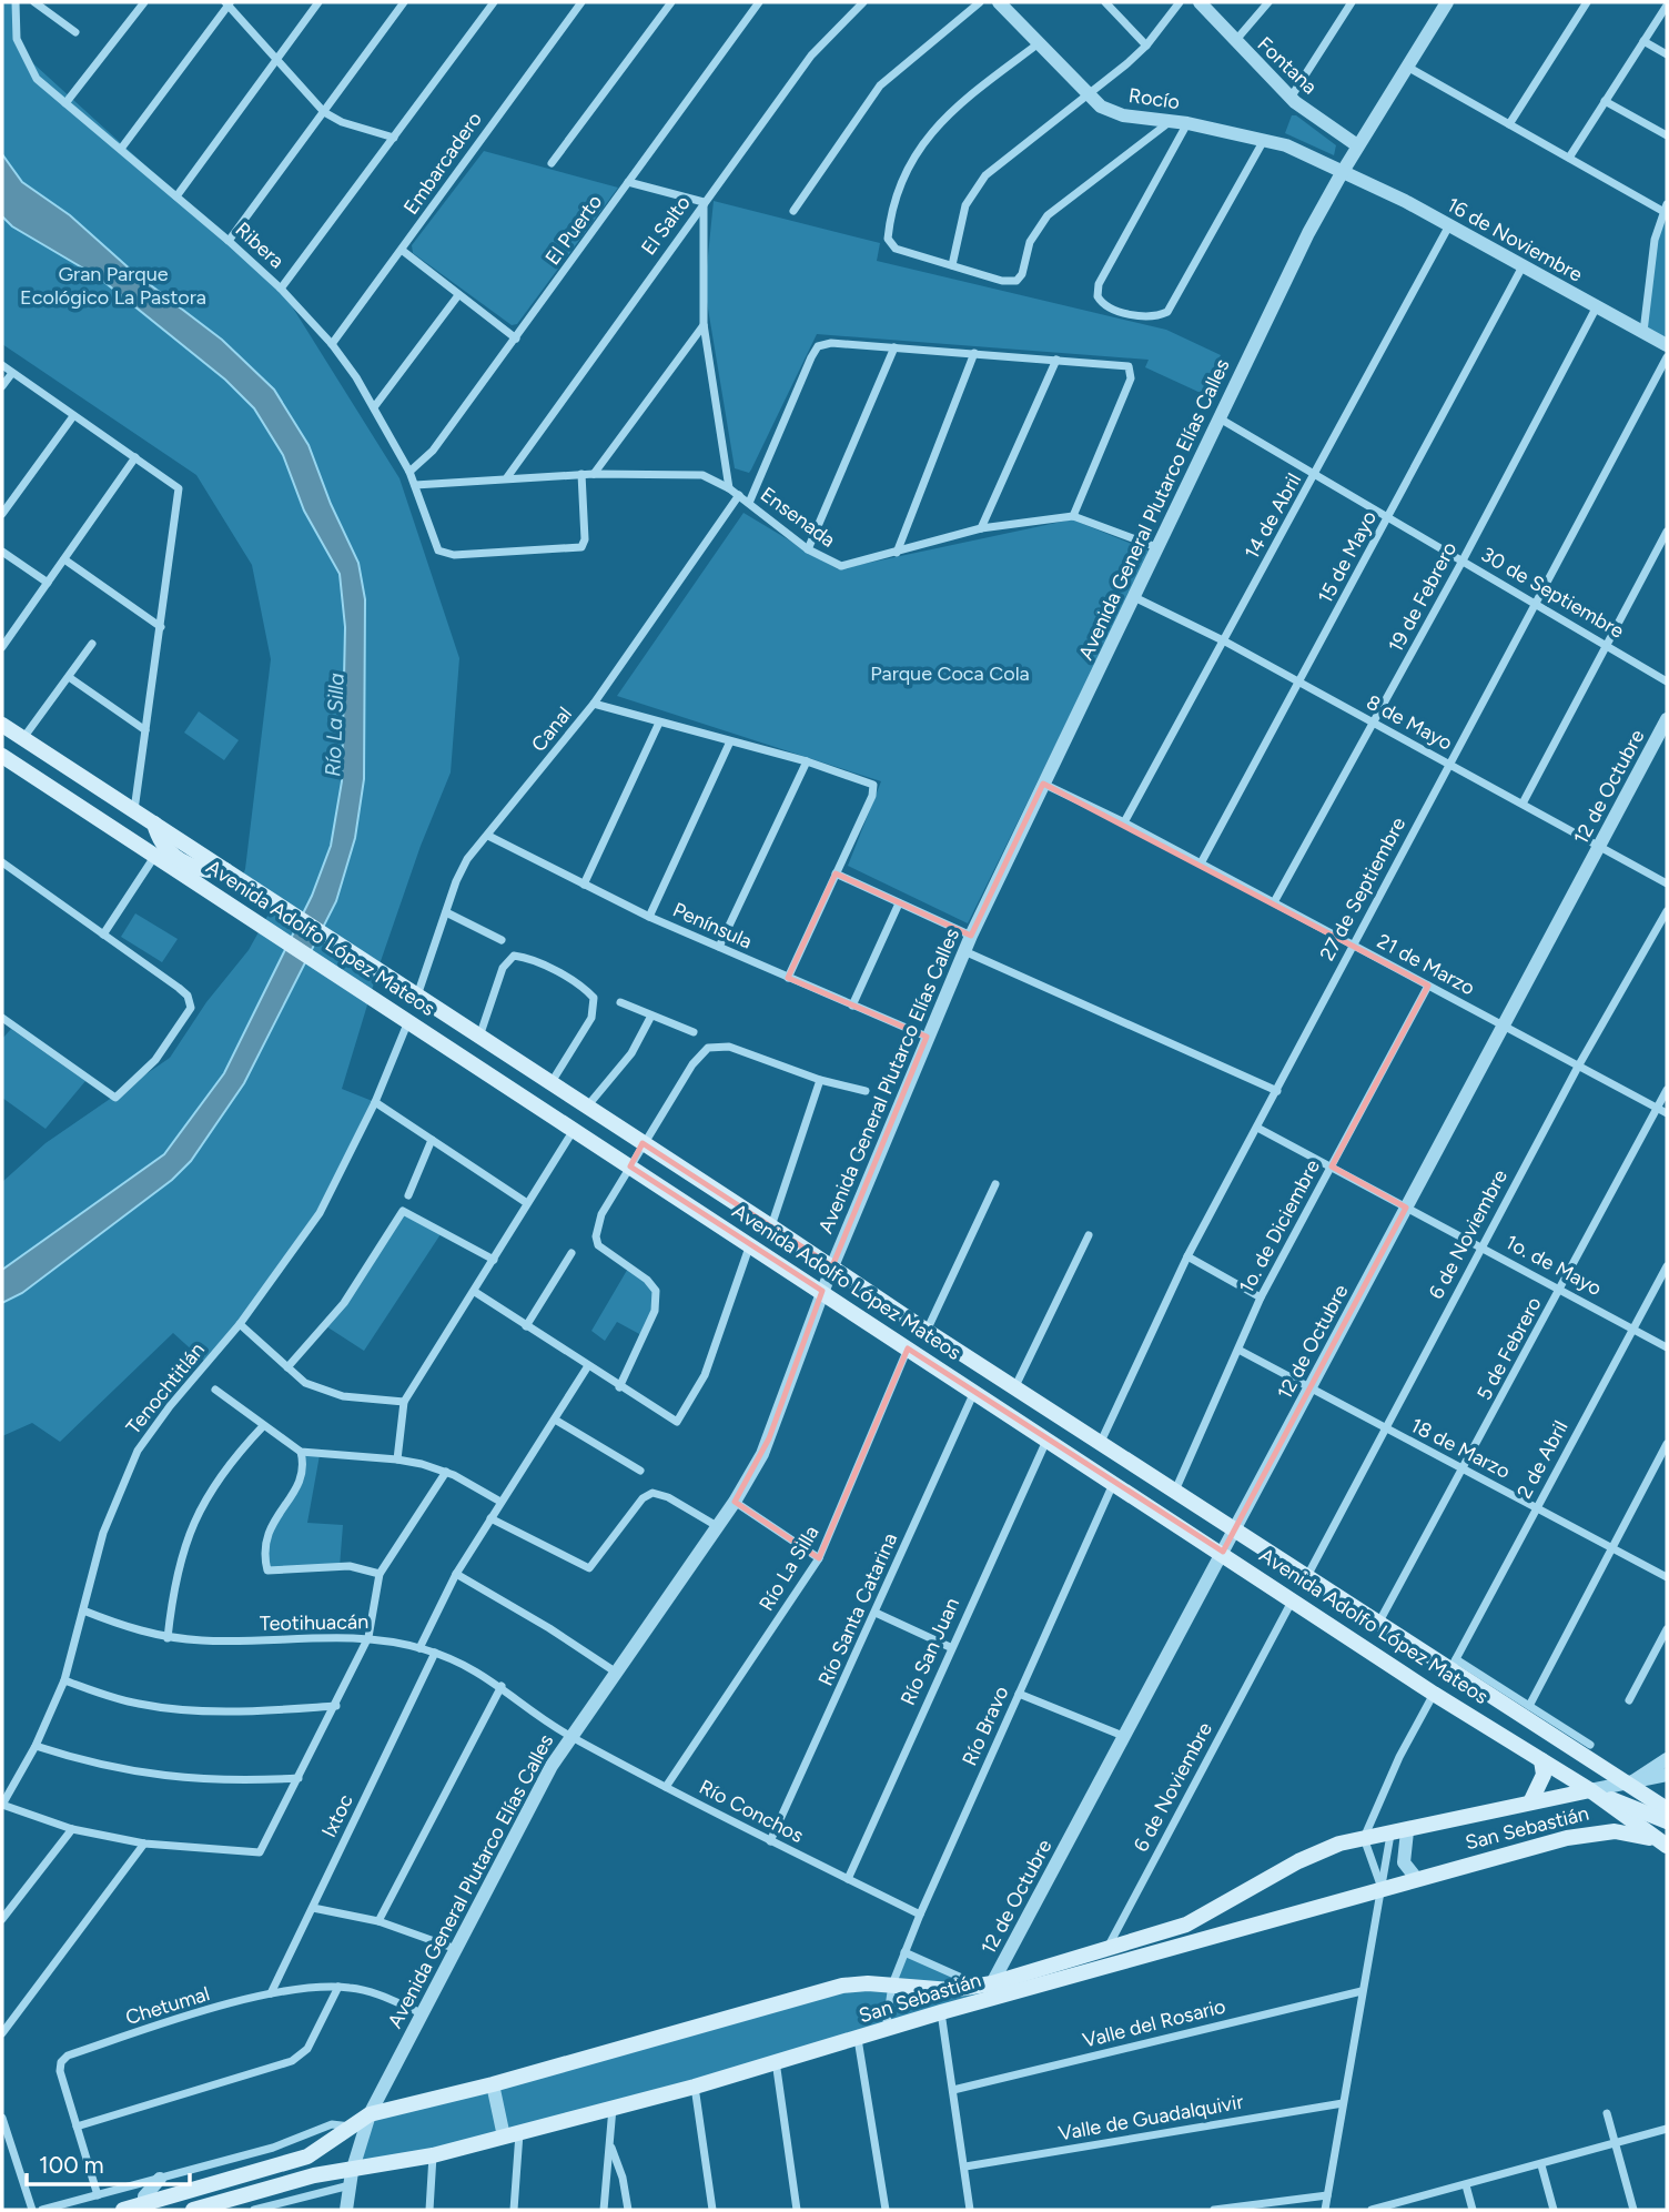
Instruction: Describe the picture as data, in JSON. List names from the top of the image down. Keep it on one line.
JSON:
{"streets":{"main road":["Avenida Adolfo López Mateos","San Sebastián"],"street":["Fontana","Rocío","Embarcadero","El Salto","El Puerto","16 de Noviembre","Ribera","Avenida General Plutarco Elías Calles","14 de Abril","Ensenada","15 de Mayo","30 de Septiembre","19 de Febrero","8 de Mayo","Canal","12 de Octubre","27 de Septiembre","Península","21 de Marzo","1o. de Diciembre","6 de Noviembre","1o. de Mayo","5 de Febrero","Tenochtitlán","18 de Marzo","2 de Abril","Río La Silla","Río Santa Catarina","Teotihuacán","Río San Juan","Río Bravo","Río Conchos","Ixtoc","Chetumal","Valle del Rosario","Valle de Guadalquivir"]},"crossings":[["Fontana","Avenida General Plutarco Elías Calles"],["Rocío","16 de Noviembre"],["Rocío","Avenida General Plutarco Elías Calles"],["Embarcadero","Ribera"],["El Salto","Ensenada"],["El Puerto","Ribera"],["16 de Noviembre","Avenida General Plutarco Elías Calles"],["16 de Noviembre","14 de Abril"],["16 de Noviembre","15 de Mayo"],["16 de Noviembre","19 de Febrero"],["Ribera","Ensenada"],["Avenida General Plutarco Elías Calles","Ensenada"],["Avenida General Plutarco Elías Calles","30 de Septiembre"],["Avenida General Plutarco Elías Calles","8 de Mayo"],["Avenida General Plutarco Elías Calles","Península"],["Avenida General Plutarco Elías Calles","Avenida Adolfo López Mateos"],["Avenida General Plutarco Elías Calles","21 de Marzo"],["Avenida General Plutarco Elías Calles","Teotihuacán"],["Avenida General Plutarco Elías Calles","Río Conchos"],["Avenida General Plutarco Elías Calles","San Sebastián"],["Avenida General Plutarco Elías Calles","Chetumal"],["14 de Abril","30 de Septiembre"],["14 de Abril","8 de Mayo"],["14 de Abril","21 de Marzo"],["Ensenada","Canal"],["15 de Mayo","30 de Septiembre"],["15 de Mayo","8 de Mayo"],["15 de Mayo","21 de Marzo"],["30 de Septiembre","19 de Febrero"],["30 de Septiembre","27 de Septiembre"],["19 de Febrero","8 de Mayo"],["19 de Febrero","21 de Marzo"],["8 de Mayo","12 de Octubre"],["8 de Mayo","27 de Septiembre"],["Canal","Península"],["Canal","Avenida Adolfo López Mateos"],["12 de Octubre","Avenida Adolfo López Mateos"],["12 de Octubre","21 de Marzo"],["12 de Octubre","1o. de Mayo"],["12 de Octubre","18 de Marzo"],["12 de Octubre","San Sebastián"],["27 de Septiembre","Avenida Adolfo López Mateos"],["27 de Septiembre","21 de Marzo"],["27 de Septiembre","1o. de Mayo"],["Avenida Adolfo López Mateos","1o. de Diciembre"],["Avenida Adolfo López Mateos","6 de Noviembre"],["Avenida Adolfo López Mateos","5 de Febrero"],["Avenida Adolfo López Mateos","Tenochtitlán"],["Avenida Adolfo López Mateos","2 de Abril"],["Avenida Adolfo López Mateos","Río La Silla"],["Avenida Adolfo López Mateos","Río Santa Catarina"],["Avenida Adolfo López Mateos","Río San Juan"],["Avenida Adolfo López Mateos","Río Bravo"],["Avenida Adolfo López Mateos","San Sebastián"],["21 de Marzo","1o. de Diciembre"],["21 de Marzo","6 de Noviembre"],["21 de Marzo","5 de Febrero"],["1o. de Diciembre","1o. de Mayo"],["1o. de Diciembre","18 de Marzo"],["6 de Noviembre","1o. de Mayo"],["6 de Noviembre","18 de Marzo"],["6 de Noviembre","San Sebastián"],["1o. de Mayo","5 de Febrero"],["1o. de Mayo","2 de Abril"],["5 de Febrero","18 de Marzo"],["Tenochtitlán","Teotihuacán"],["18 de Marzo","2 de Abril"],["Río La Silla","Río Conchos"],["Río Santa Catarina","Río Conchos"],["Teotihuacán","Río Conchos"],["Teotihuacán","Ixtoc"],["Río San Juan","Río Conchos"],["Río Bravo","Río Conchos"],["Río Bravo","San Sebastián"],["Ixtoc","Chetumal"],["San Sebastián","Chetumal"]],"water":["Río La Silla"],"parks":["Gran Parque Ecológico La Pastora","Parque Coca Cola"],"scale_bar":"100 m"}
